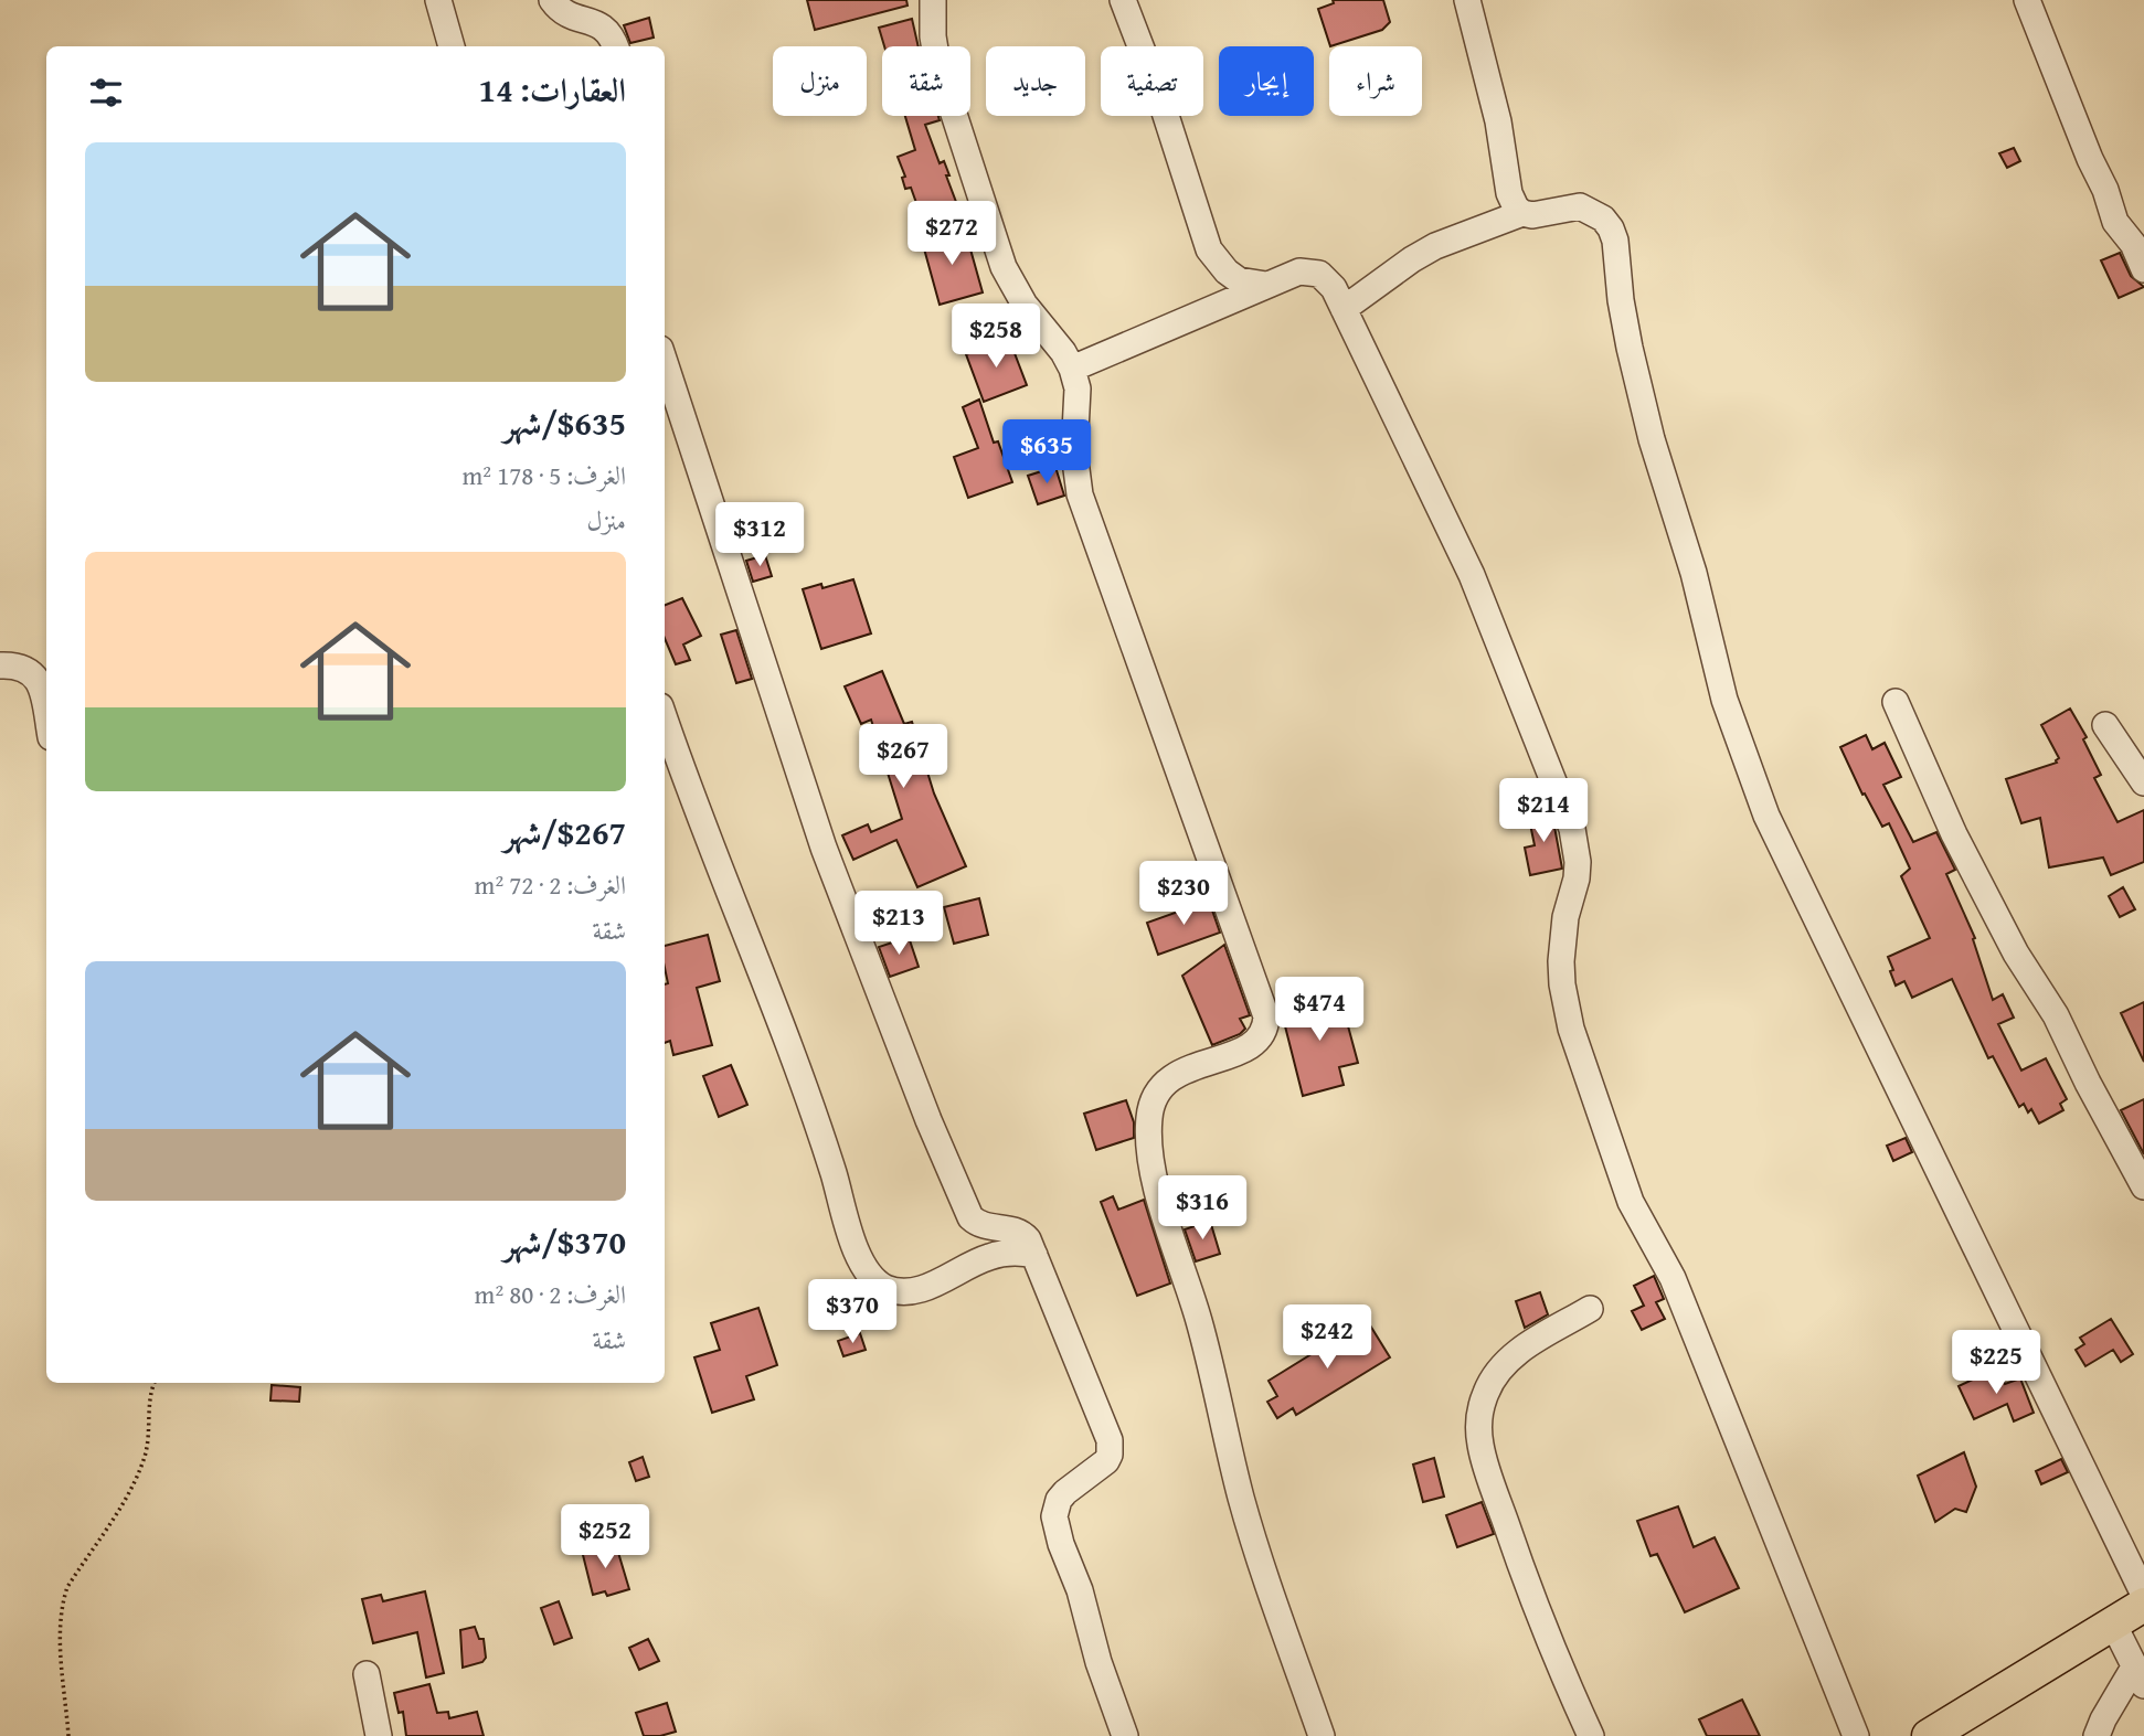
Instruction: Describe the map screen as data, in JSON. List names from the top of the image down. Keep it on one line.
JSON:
{"page":{"chip":["شراء","إيجار","تصفية","جديد","شقة","منزل"],"heading":"العقارات: 14","list":[{"name":"$635/شهر","note":"الغرف: 5 · 178 m² · منزل"},{"name":"$267/شهر","note":"الغرف: 2 · 72 m² · شقة"},{"name":"$370/شهر","note":"الغرف: 2 · 80 m² · شقة"}],"price":["$272","$258","$635","$312","$267","$214","$230","$213","$474","$316","$370","$242","$225","$252"]}}
